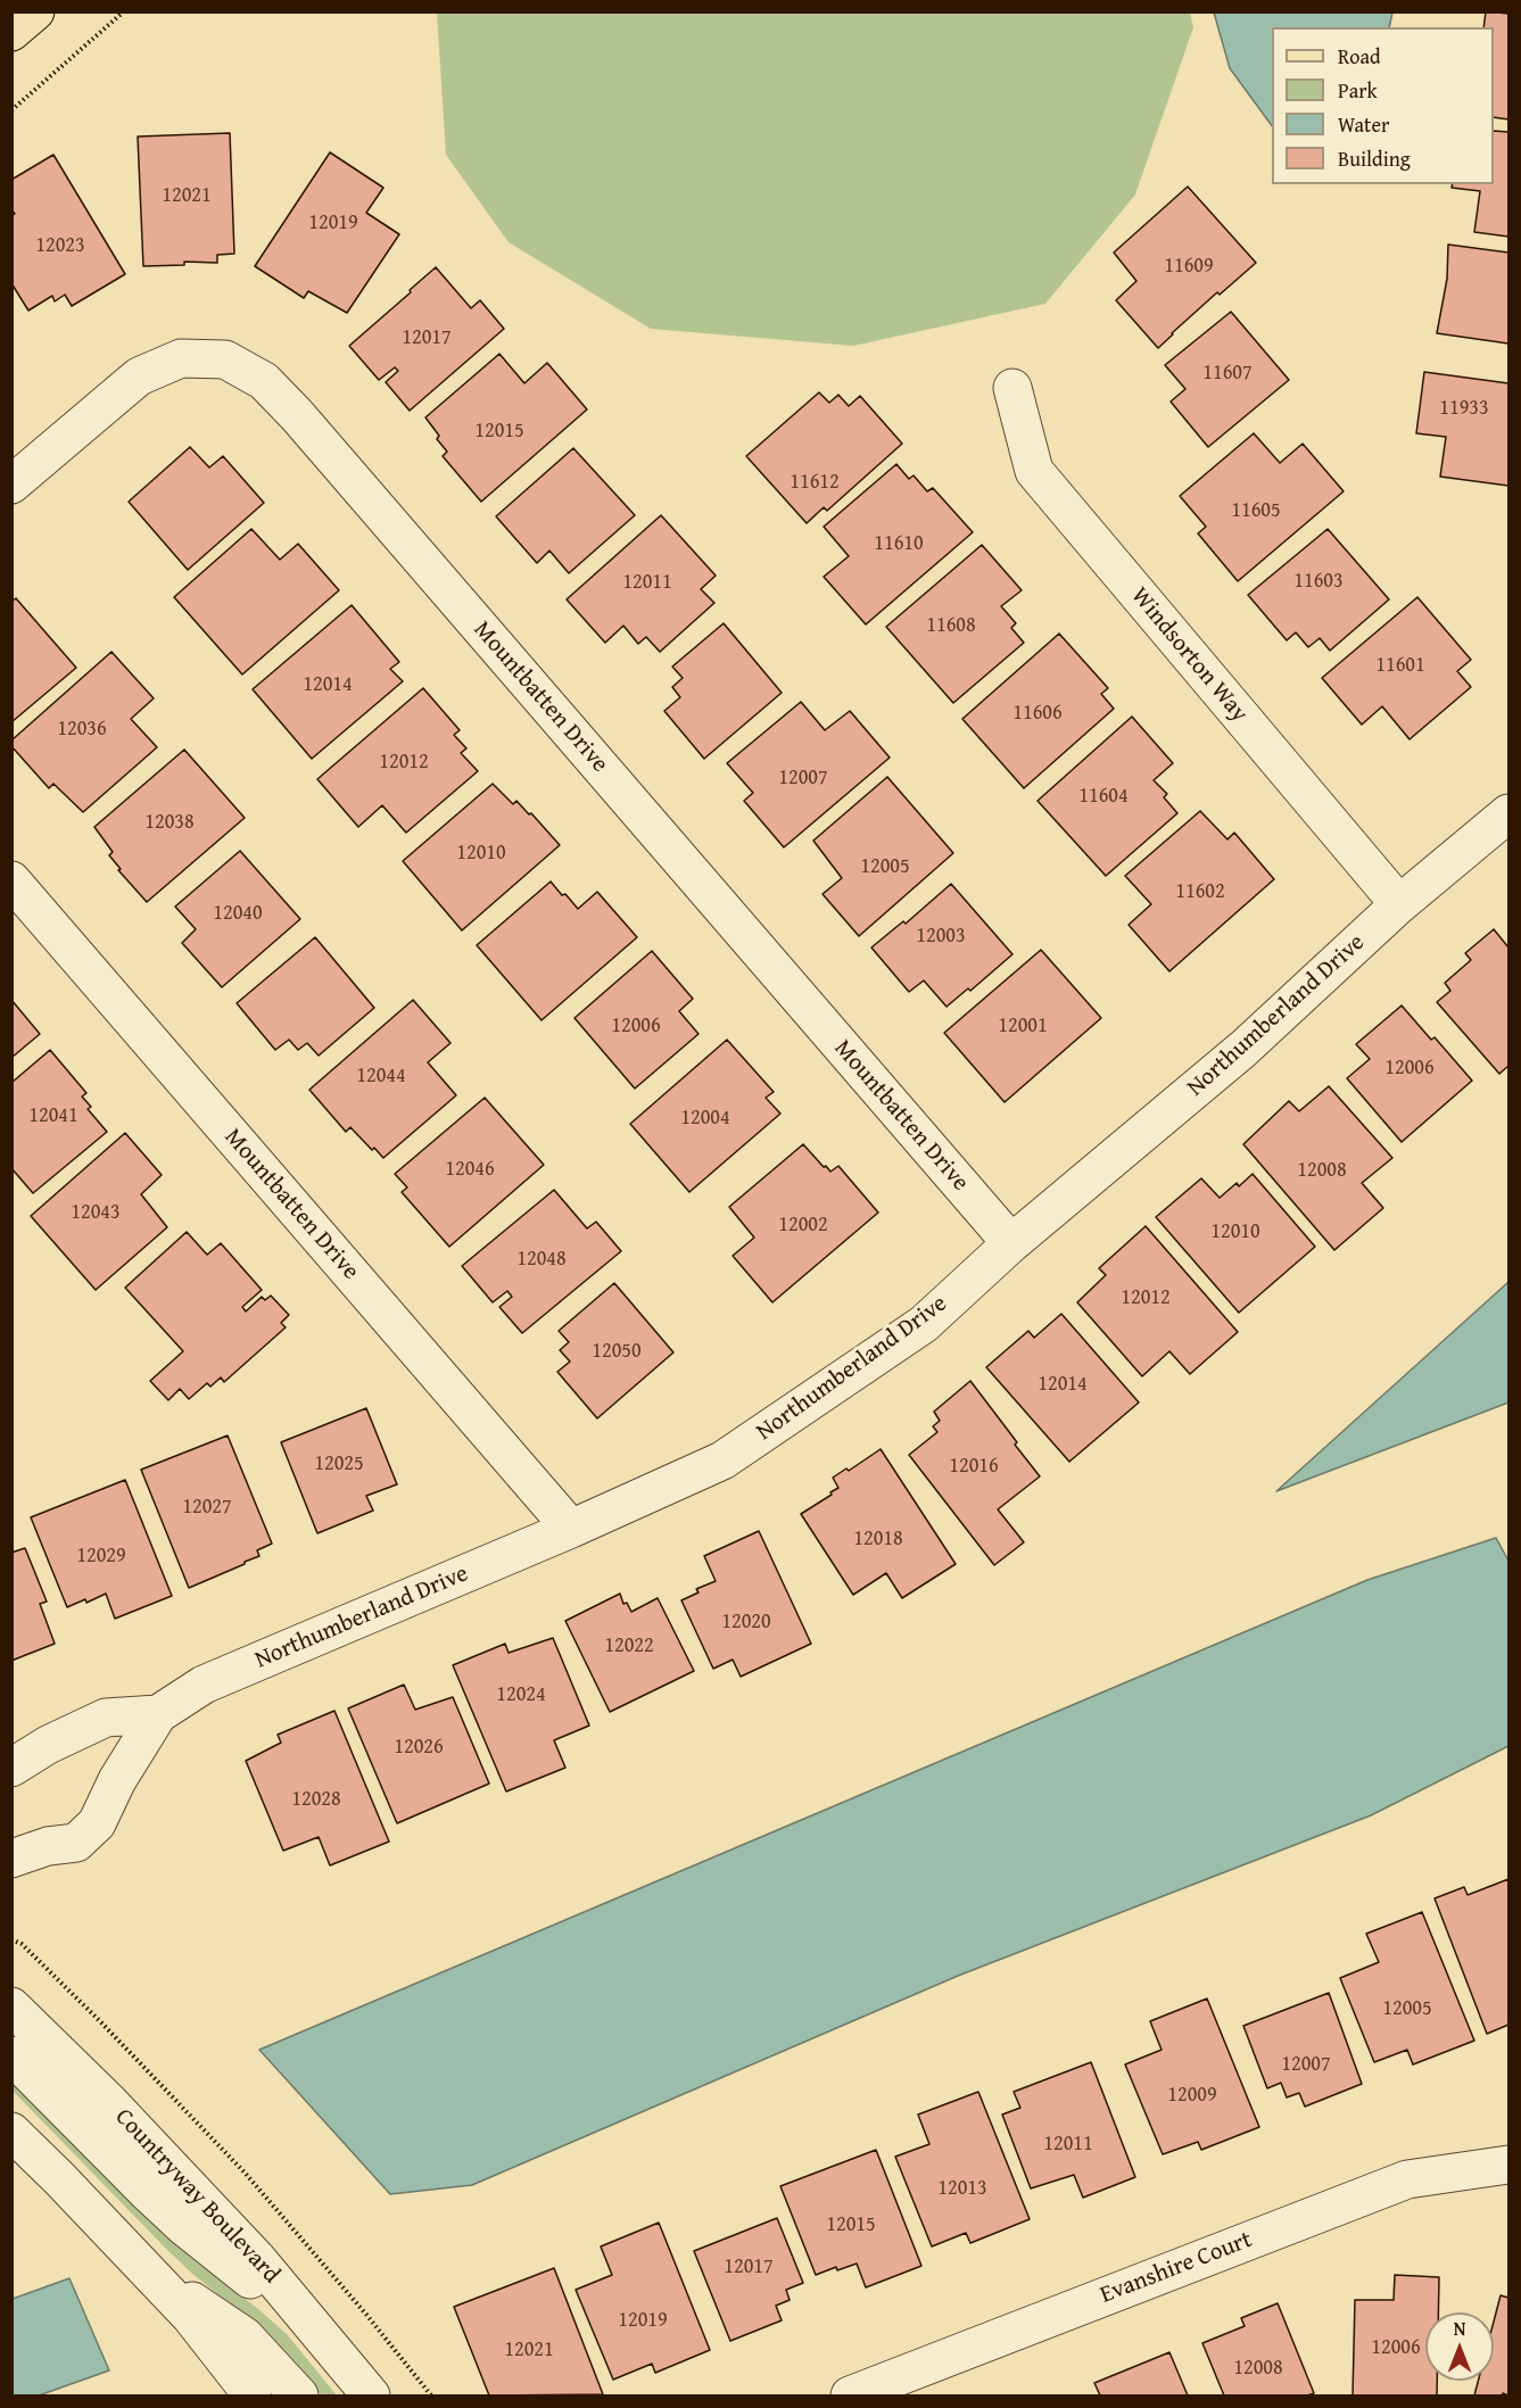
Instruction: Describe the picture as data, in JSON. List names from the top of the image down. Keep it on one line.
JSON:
{"streets":{"street":["Windsorton Way","Mountbatten Drive","Northumberland Drive","Countryway Boulevard","Evanshire Court"]},"crossings":[["Windsorton Way","Northumberland Drive"],["Mountbatten Drive","Northumberland Drive"]],"house_numbers":["12021","12019","12023","11609","12017","11607","11933","12015","11612","11605","11610","11603","12011","11608","11601","12014","11606","12036","12012","12007","11604","12038","12010","12005","11602","12040","12003","12006","12001","12006","12044","12041","12004","12046","12008","12043","12002","12010","12048","12012","12050","12014","12025","12016","12027","12018","12029","12020","12022","12024","12026","12028","12005","12007","12009","12011","12013","12015","12017","12019","12006","12021","12008"],"legend":["Road","Park","Water","Building"],"north":"top"}
